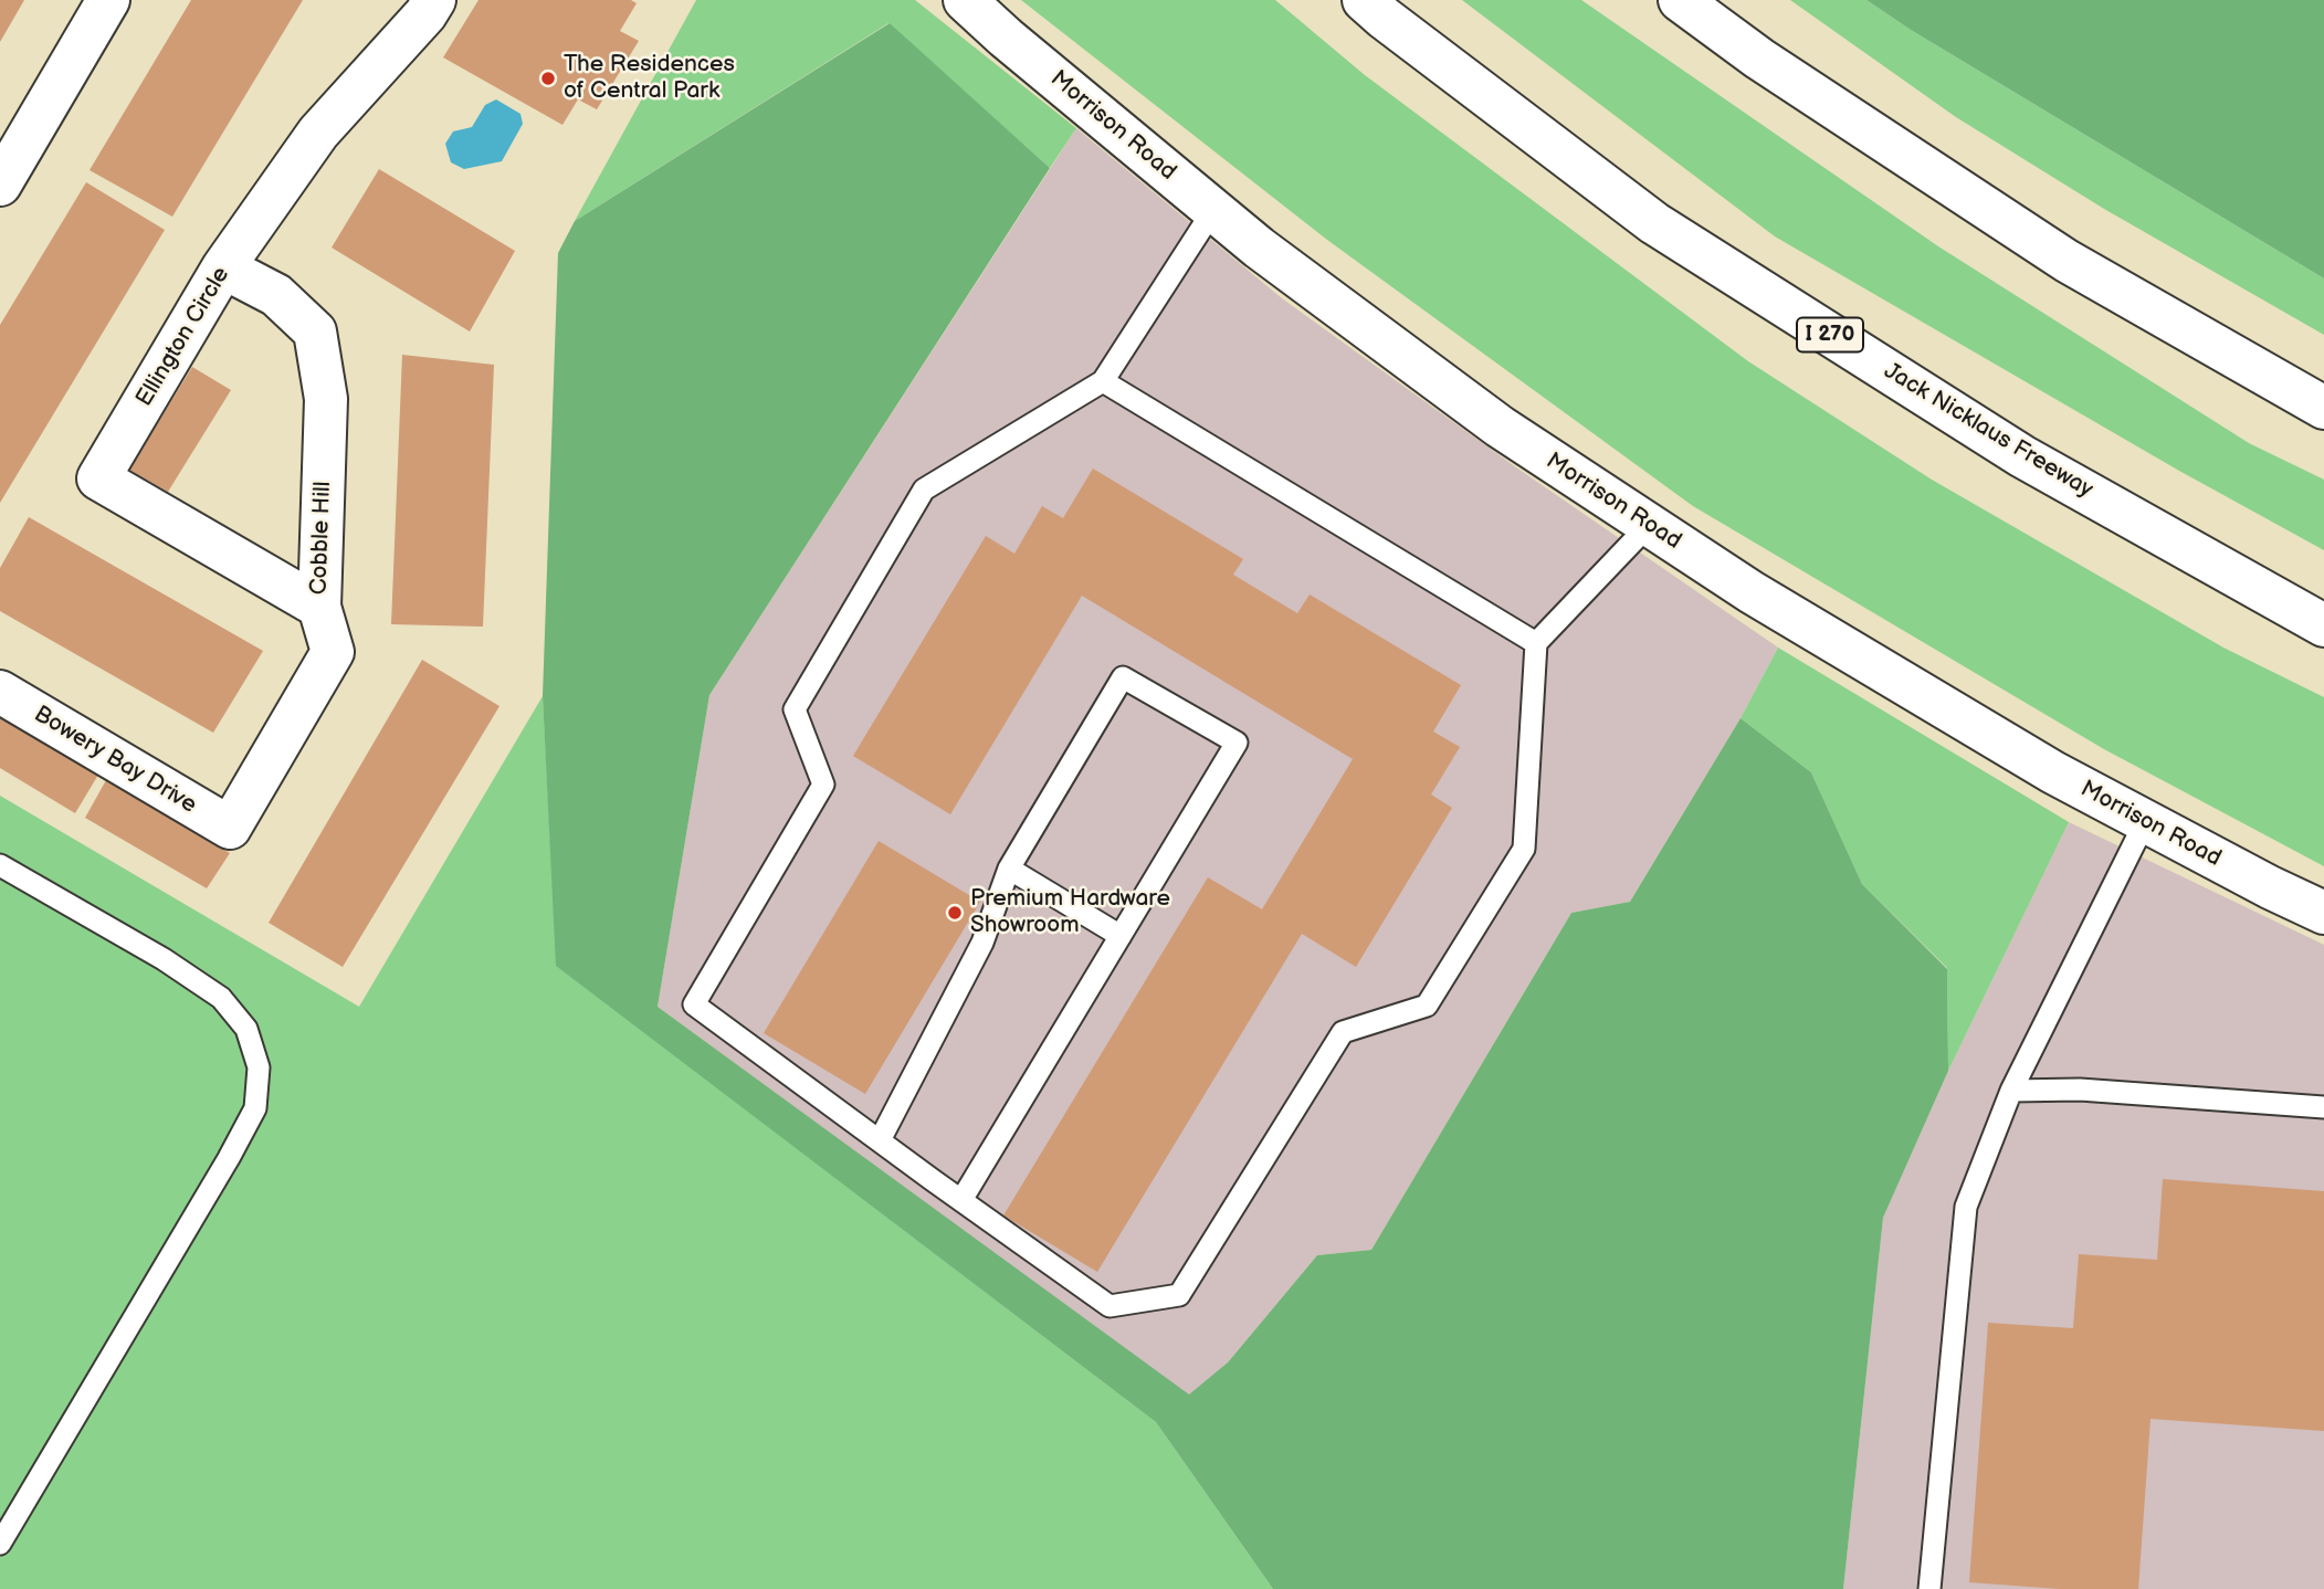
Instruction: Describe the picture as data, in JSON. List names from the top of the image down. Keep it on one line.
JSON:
{"streets":{"main road":["Morrison Road","I 270","Ellington Circle","Jack Nicklaus Freeway","Cobble Hill","Bowery Bay Drive"]},"crossings":[["Ellington Circle","Cobble Hill"],["Cobble Hill","Bowery Bay Drive"]],"places":["The Residences of Central Park","Premium Hardware Showroom"]}
